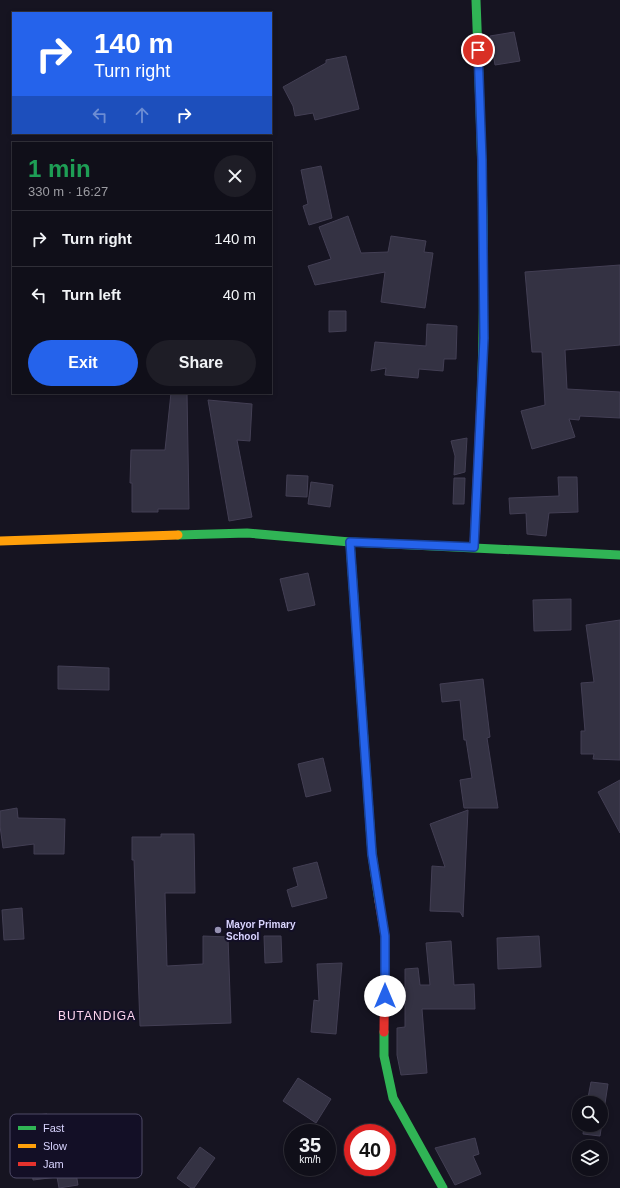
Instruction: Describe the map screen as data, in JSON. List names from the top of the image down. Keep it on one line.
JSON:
{"districts":["BUTANDIGA"],"places":["Mayor Primary School"],"legend":["Fast","Slow","Jam"],"page":{"turn":["140 m","Turn right"],"heading":["1 min","330 m · 16:27"],"list":[{"name":"Turn right","value":"140 m"},{"name":"Turn left","value":"40 m"}],"buttons":["Exit","Share"],"speed":"35 km/h","limit":"40"}}
